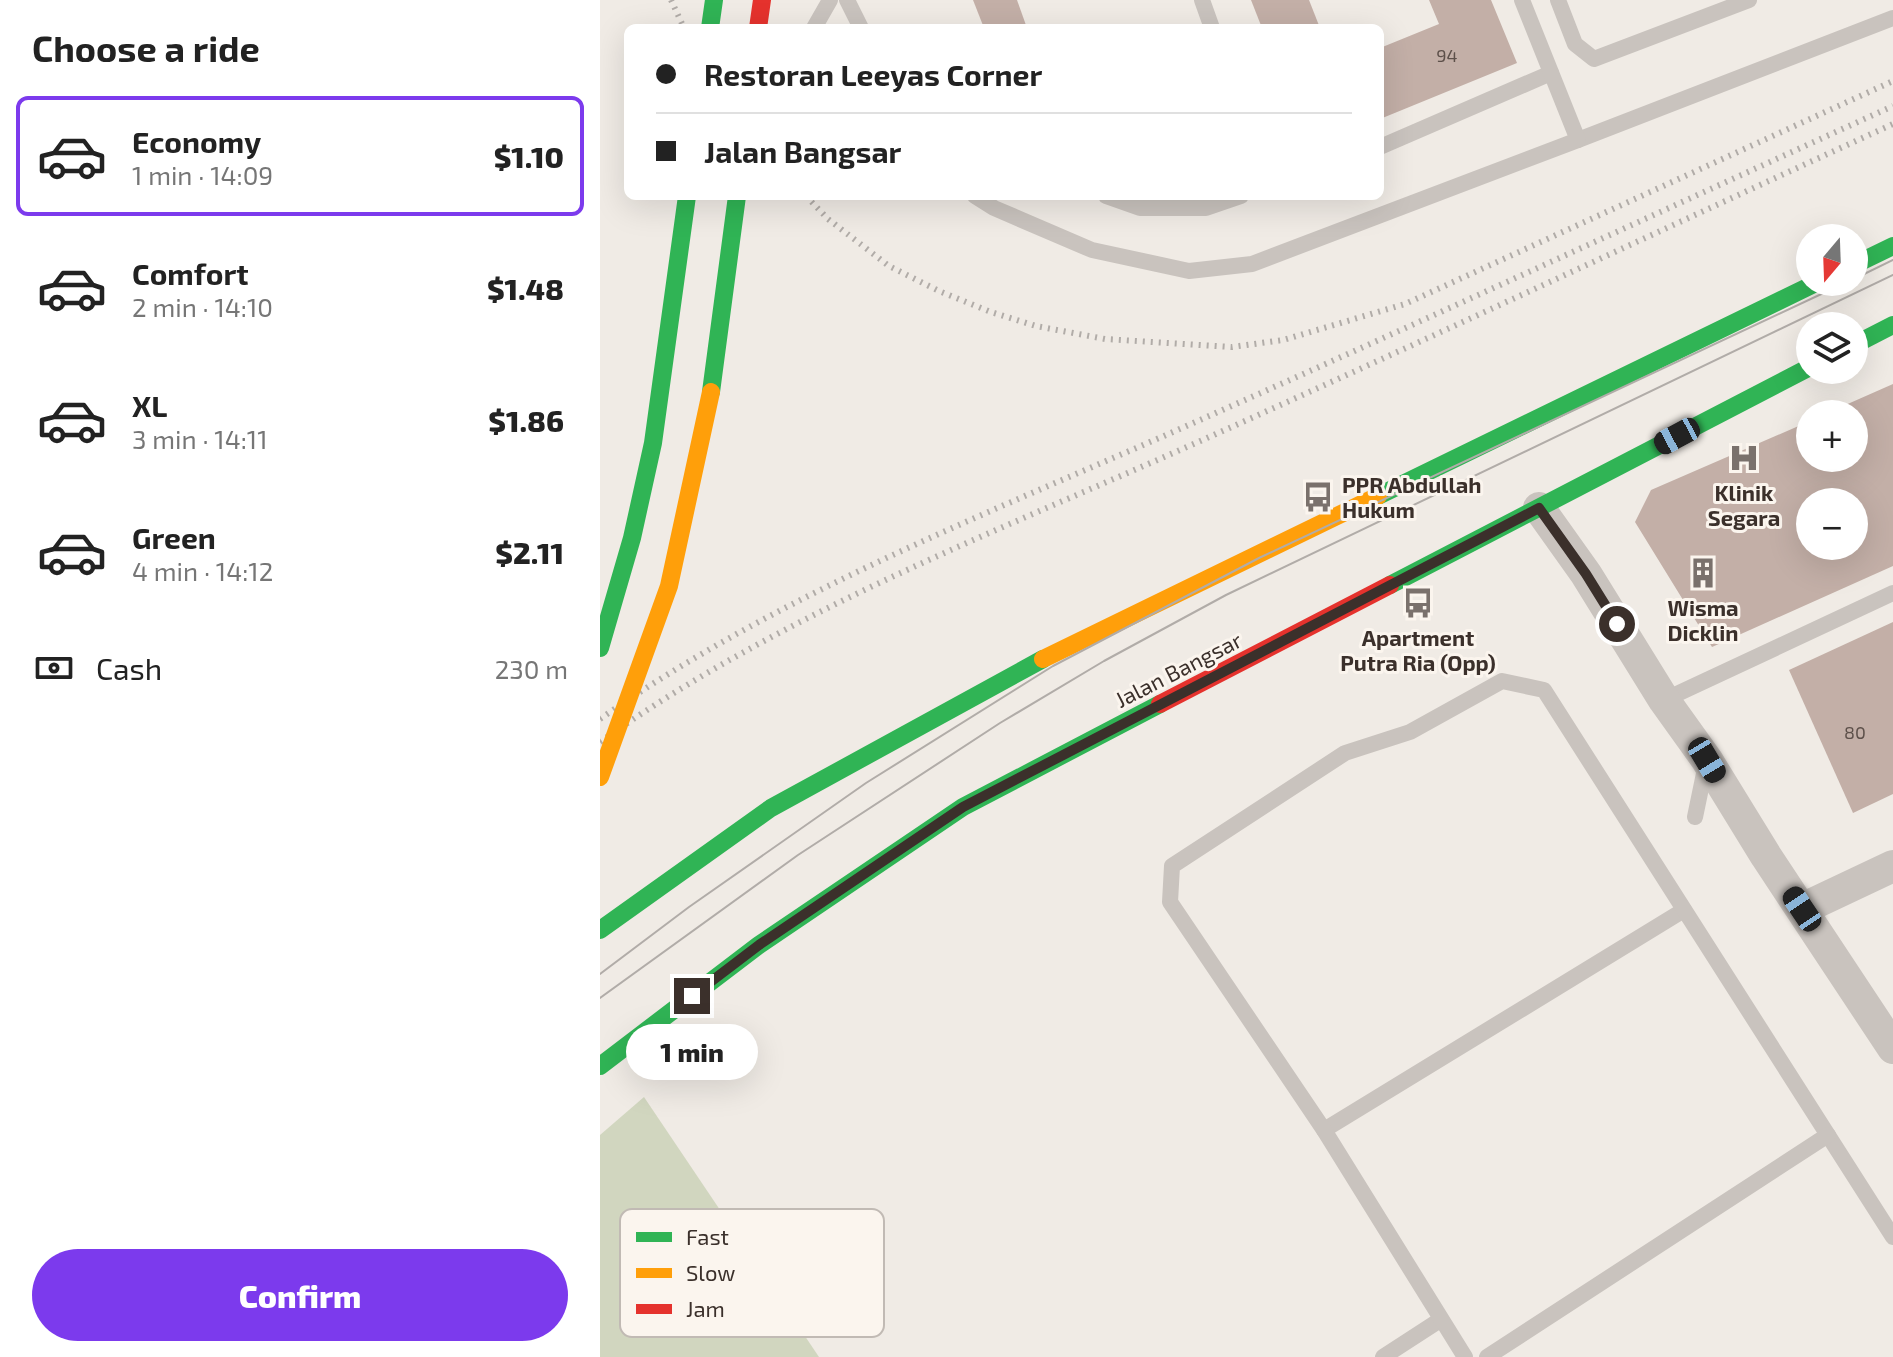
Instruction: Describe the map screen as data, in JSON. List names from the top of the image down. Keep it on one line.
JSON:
{"streets":{"main road":["Jalan Bangsar"]},"places":{"hospital":["Klinik Segara"],"bus stop":["PPR Abdullah Hukum","Apartment Putra Ria (Opp)"],"building":["Wisma Dicklin"]},"house_numbers":["94","80"],"legend":["Fast","Slow","Jam"],"north":"bottom","page":{"heading":"Choose a ride","banner":["Restoran Leeyas Corner","Jalan Bangsar"],"list":[{"name":"Economy","note":"1 min · 14:09","value":"$1.10"},{"name":"Comfort","note":"2 min · 14:10","value":"$1.48"},{"name":"XL","note":"3 min · 14:11","value":"$1.86"},{"name":"Green","note":"4 min · 14:12","value":"$2.11"}],"map_buttons":["+","−"],"pay":["Cash","230 m"],"bubble":"1 min","buttons":"Confirm"}}
